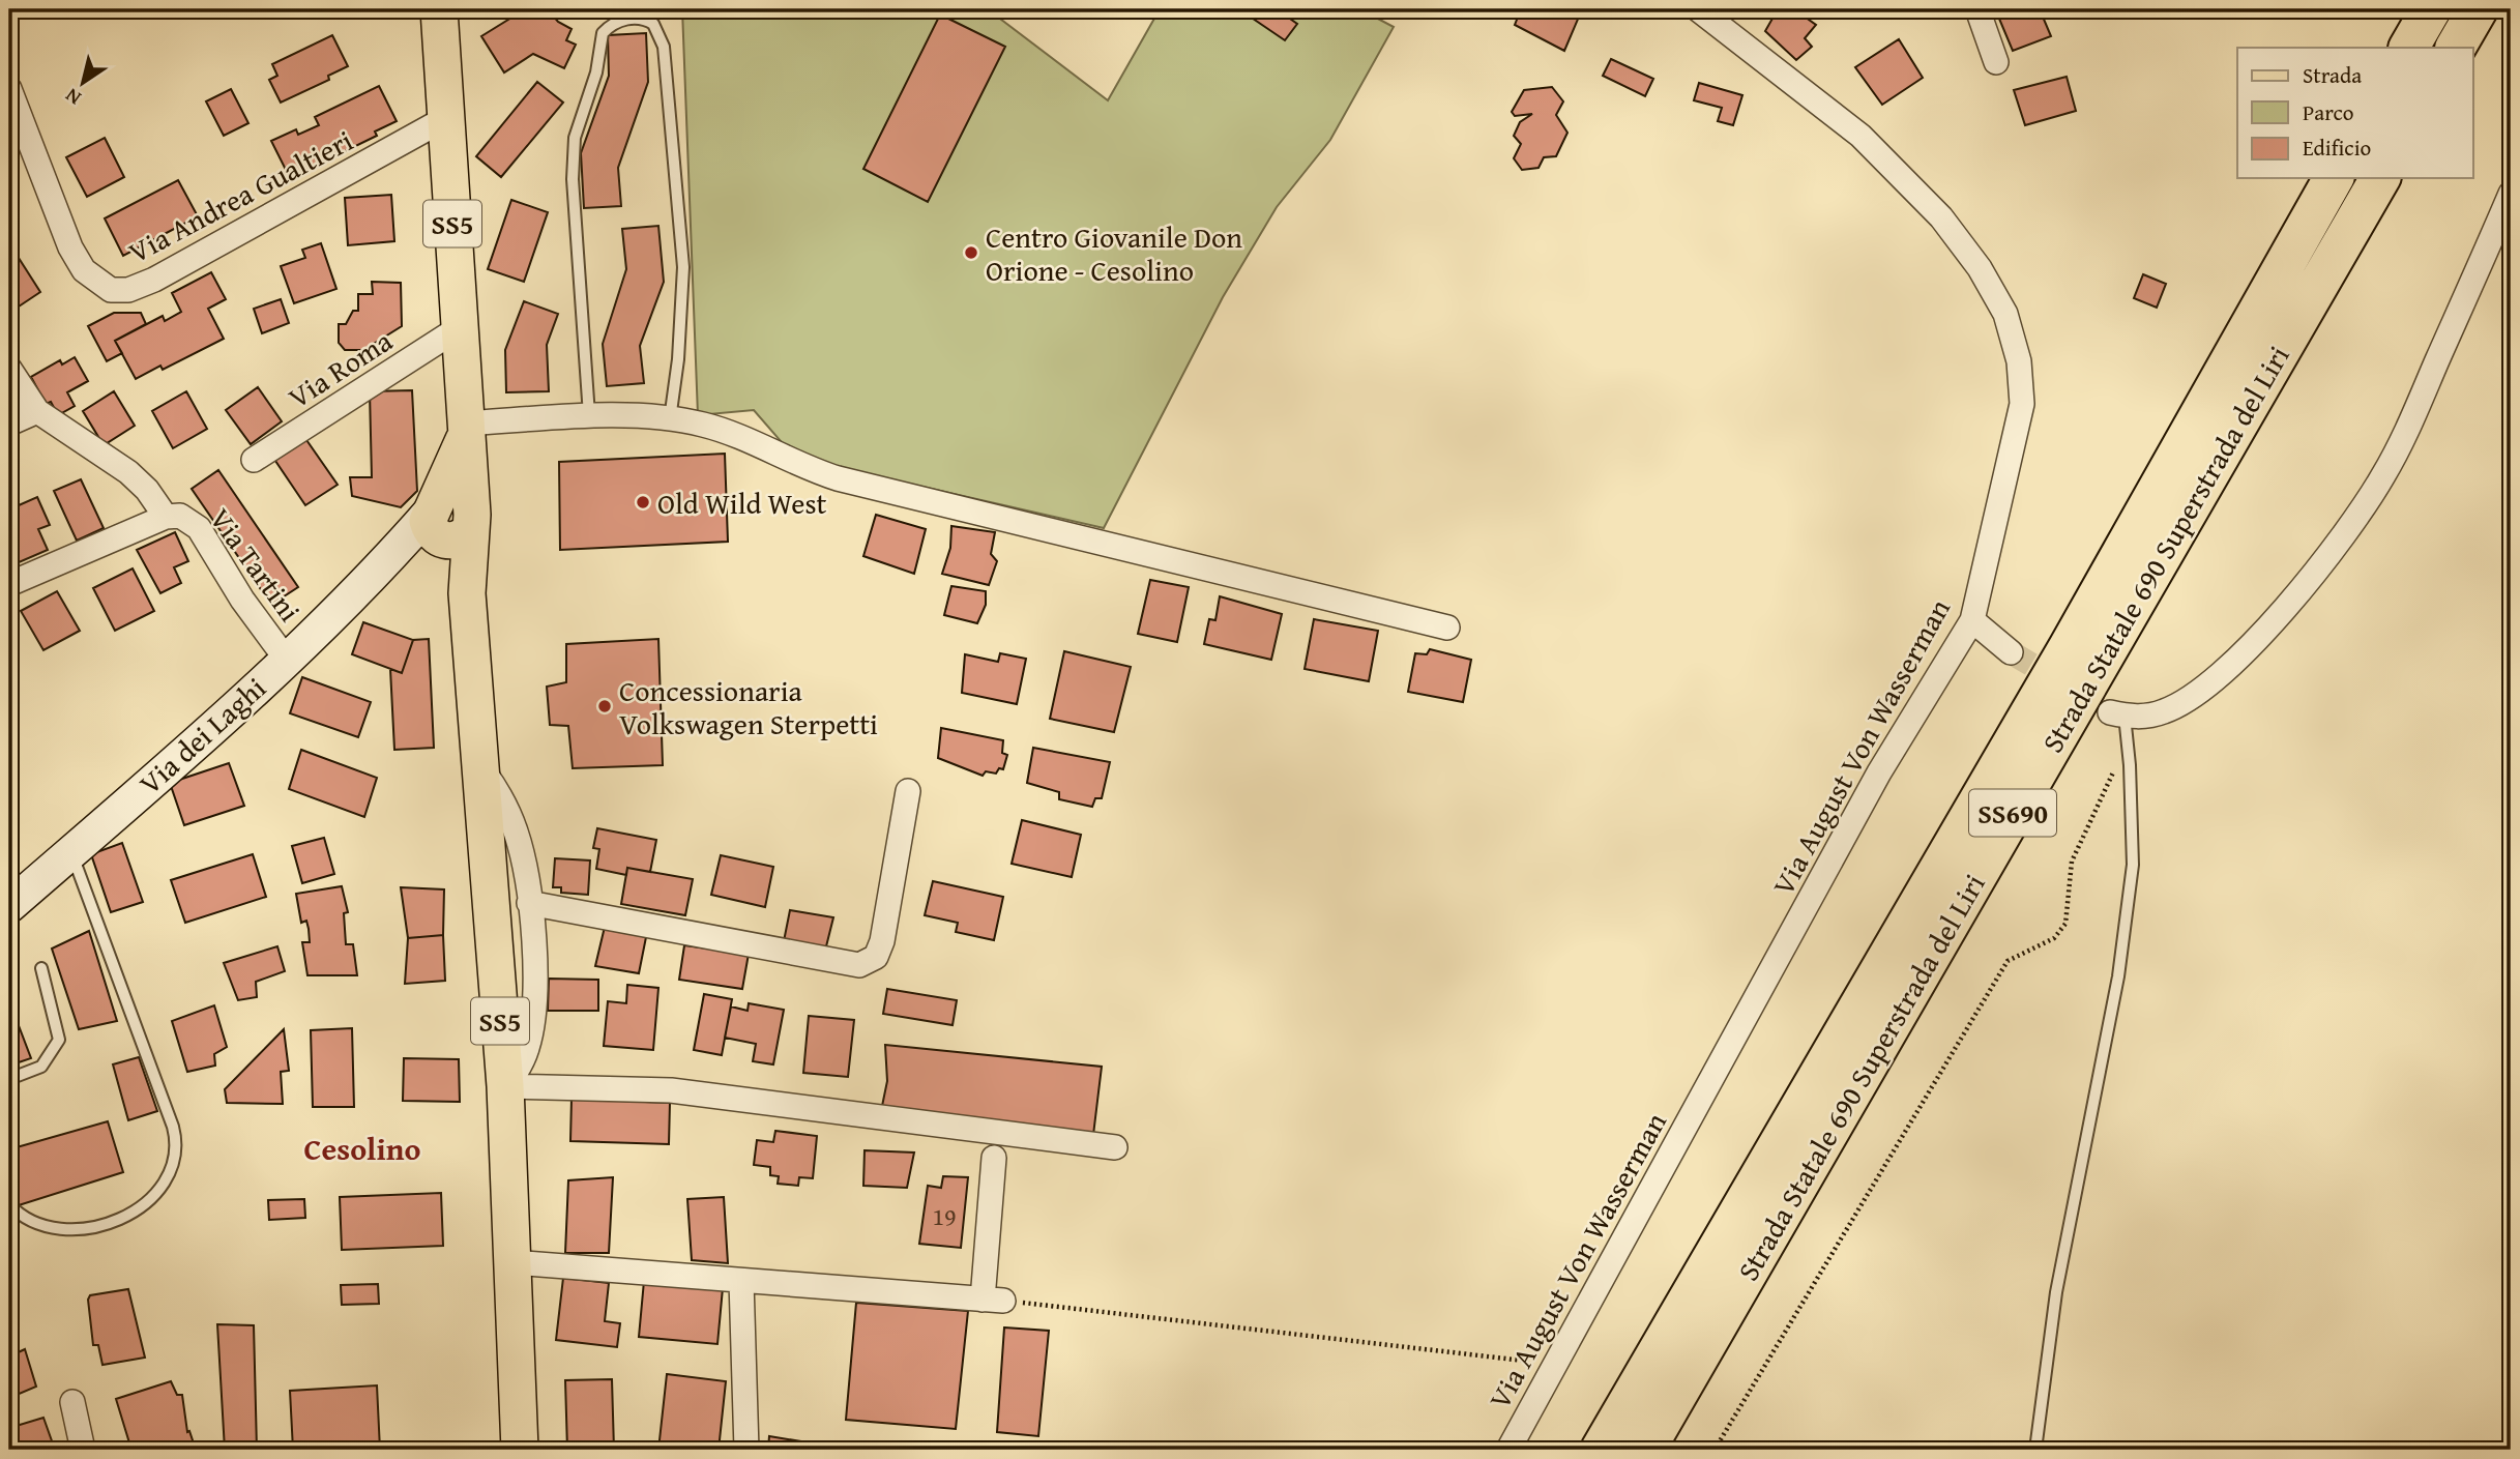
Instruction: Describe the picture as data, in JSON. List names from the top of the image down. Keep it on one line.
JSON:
{"streets":{"highway":["Strada Statale 690 Superstrada del Liri","SS690"],"main road":["SS5"],"street":["Via Andrea Gualtieri","Via Roma","Via Tartini","Via dei Laghi","Via August Von Wasserman"]},"crossings":[["Via Andrea Gualtieri","SS5"],["SS5","Via Roma"],["SS5","Via dei Laghi"],["Via Tartini","Via dei Laghi"]],"districts":["Cesolino"],"places":["Centro Giovanile Don Orione - Cesolino","Old Wild West","Concessionaria Volkswagen Sterpetti"],"house_numbers":["19"],"legend":["Strada","Parco","Edificio"],"north":"bottom left"}
